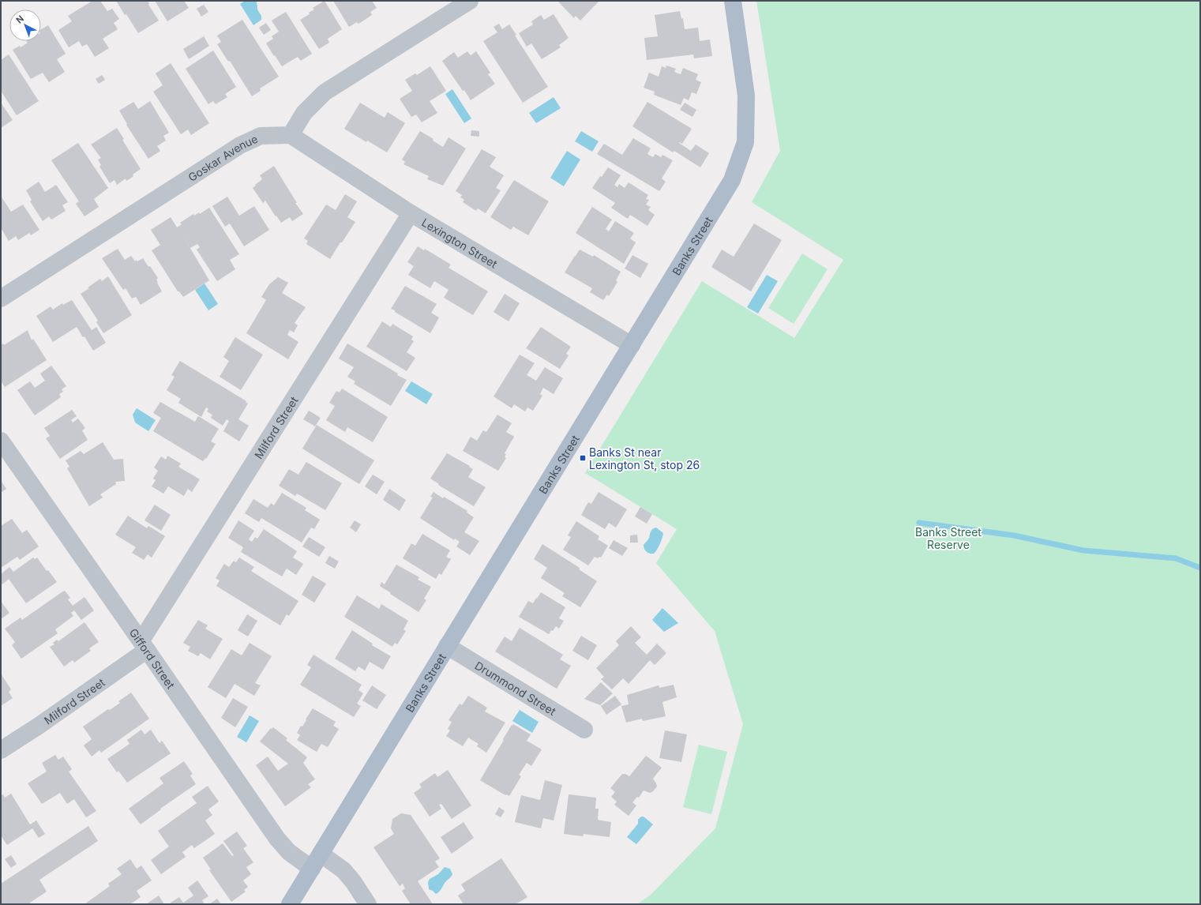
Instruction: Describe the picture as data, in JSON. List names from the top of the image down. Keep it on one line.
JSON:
{"streets":{"main road":["Banks Street"],"street":["Goskar Avenue","Lexington Street","Milford Street","Gifford Street","Drummond Street"]},"crossings":[["Goskar Avenue","Lexington Street"],["Lexington Street","Banks Street"],["Lexington Street","Milford Street"],["Banks Street","Gifford Street"],["Banks Street","Drummond Street"],["Milford Street","Gifford Street"]],"parks":["Banks Street Reserve"],"places":{"transit":["Banks St near Lexington St, stop 26"]},"north":"top left"}
